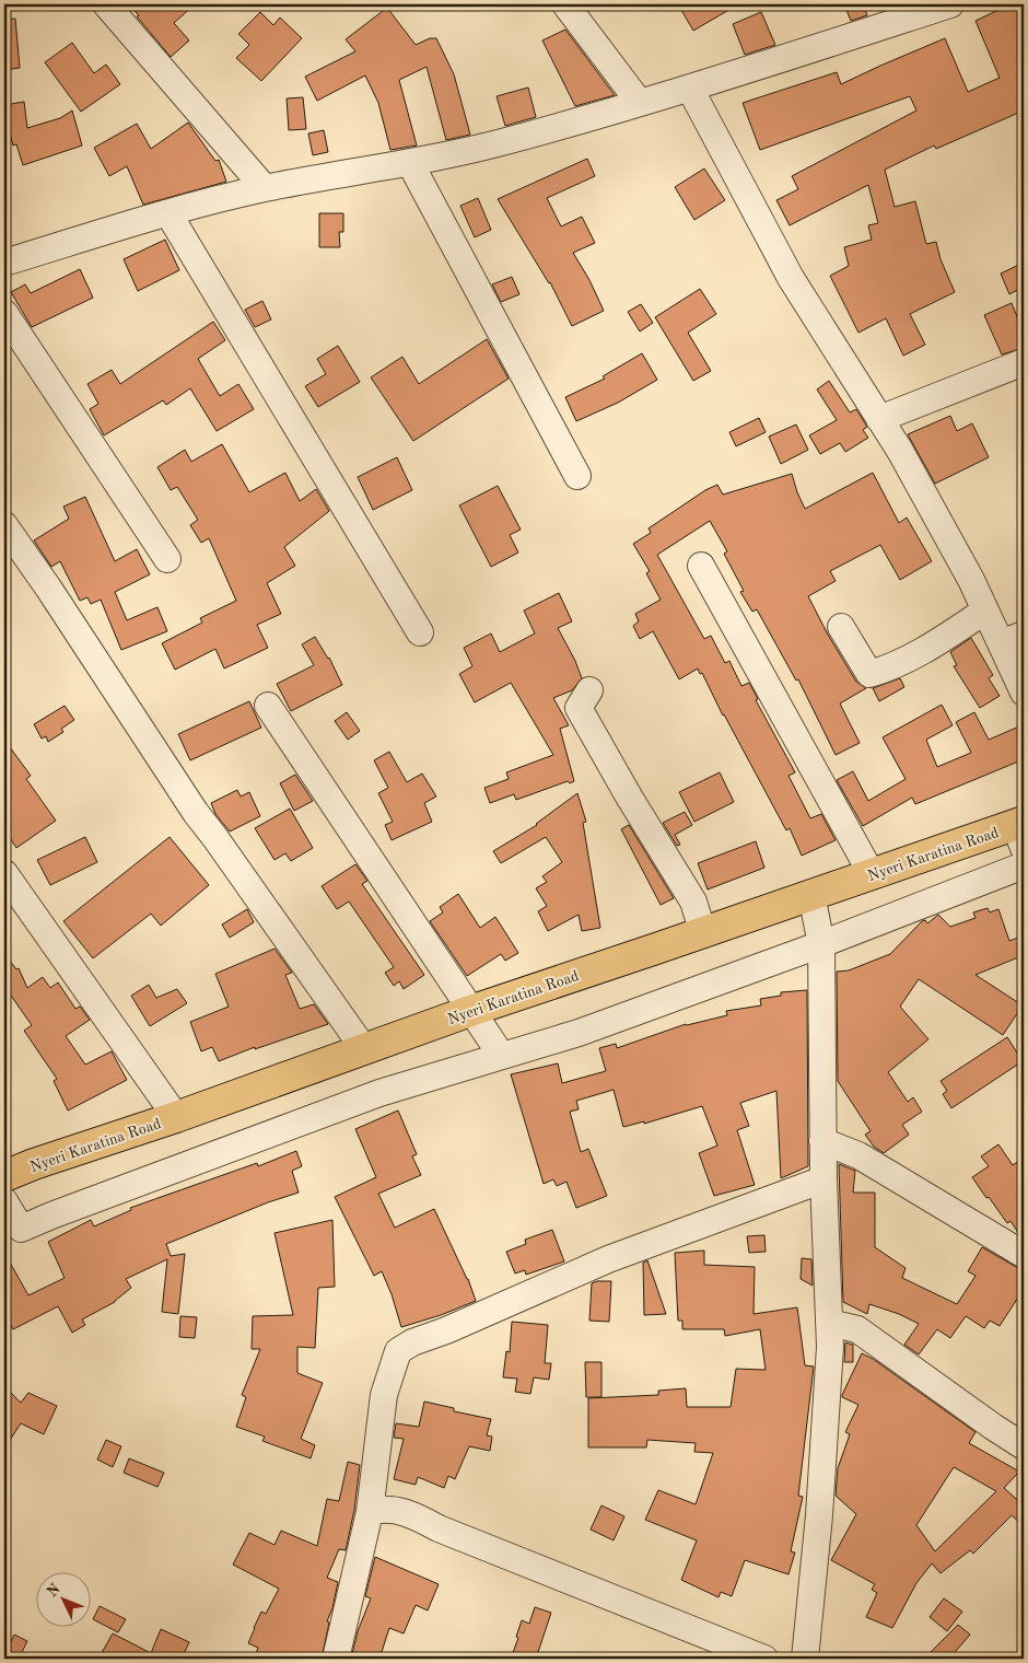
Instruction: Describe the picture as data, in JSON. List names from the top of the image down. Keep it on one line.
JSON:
{"streets":{"highway":["Nyeri Karatina Road"]},"north":"top left"}
